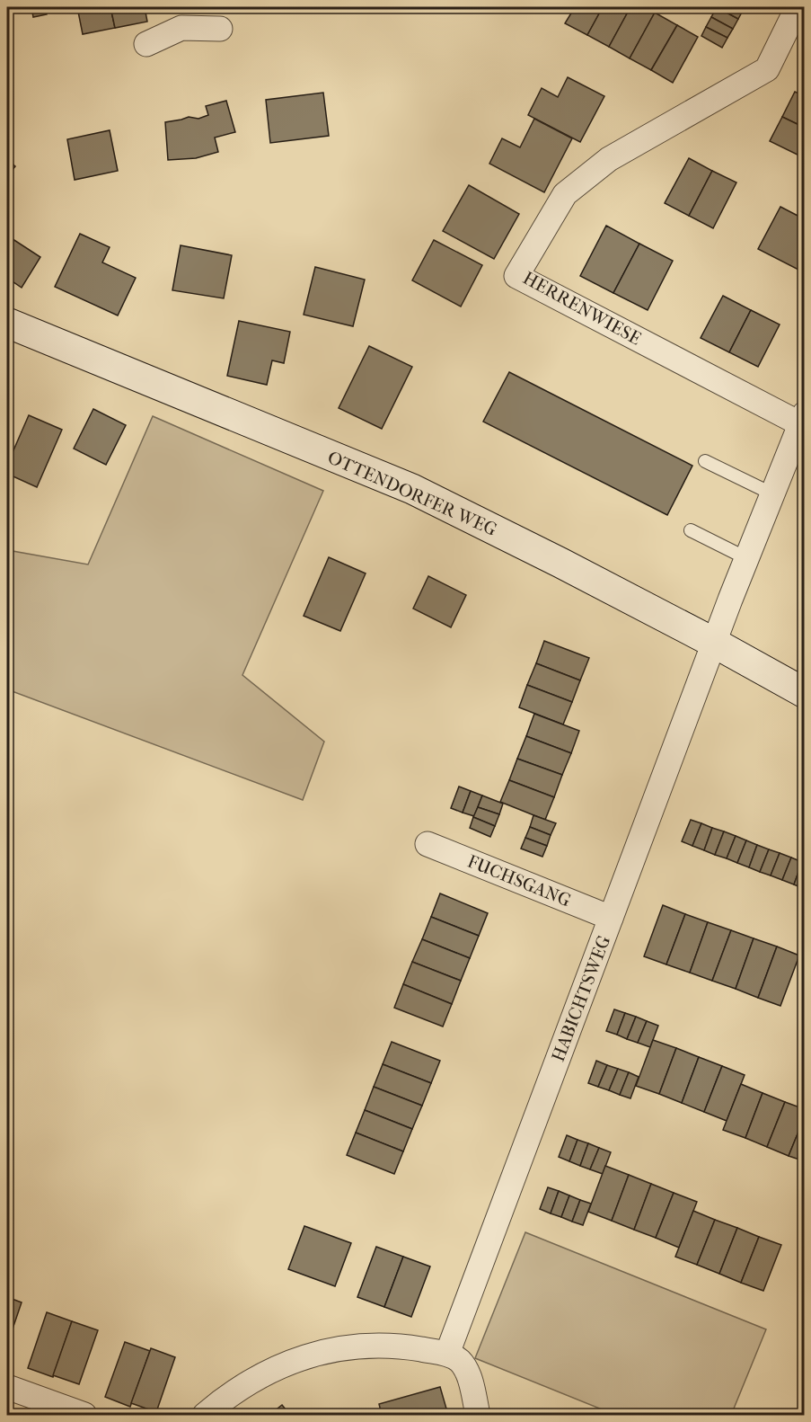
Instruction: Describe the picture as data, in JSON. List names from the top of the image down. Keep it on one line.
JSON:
{"streets":{"main road":["OTTENDORFER WEG"],"street":["HERRENWIESE","FUCHSGANG","HABICHTSWEG"]},"crossings":[["HERRENWIESE","OTTENDORFER WEG"],["HERRENWIESE","HABICHTSWEG"],["OTTENDORFER WEG","HABICHTSWEG"],["FUCHSGANG","HABICHTSWEG"]]}
